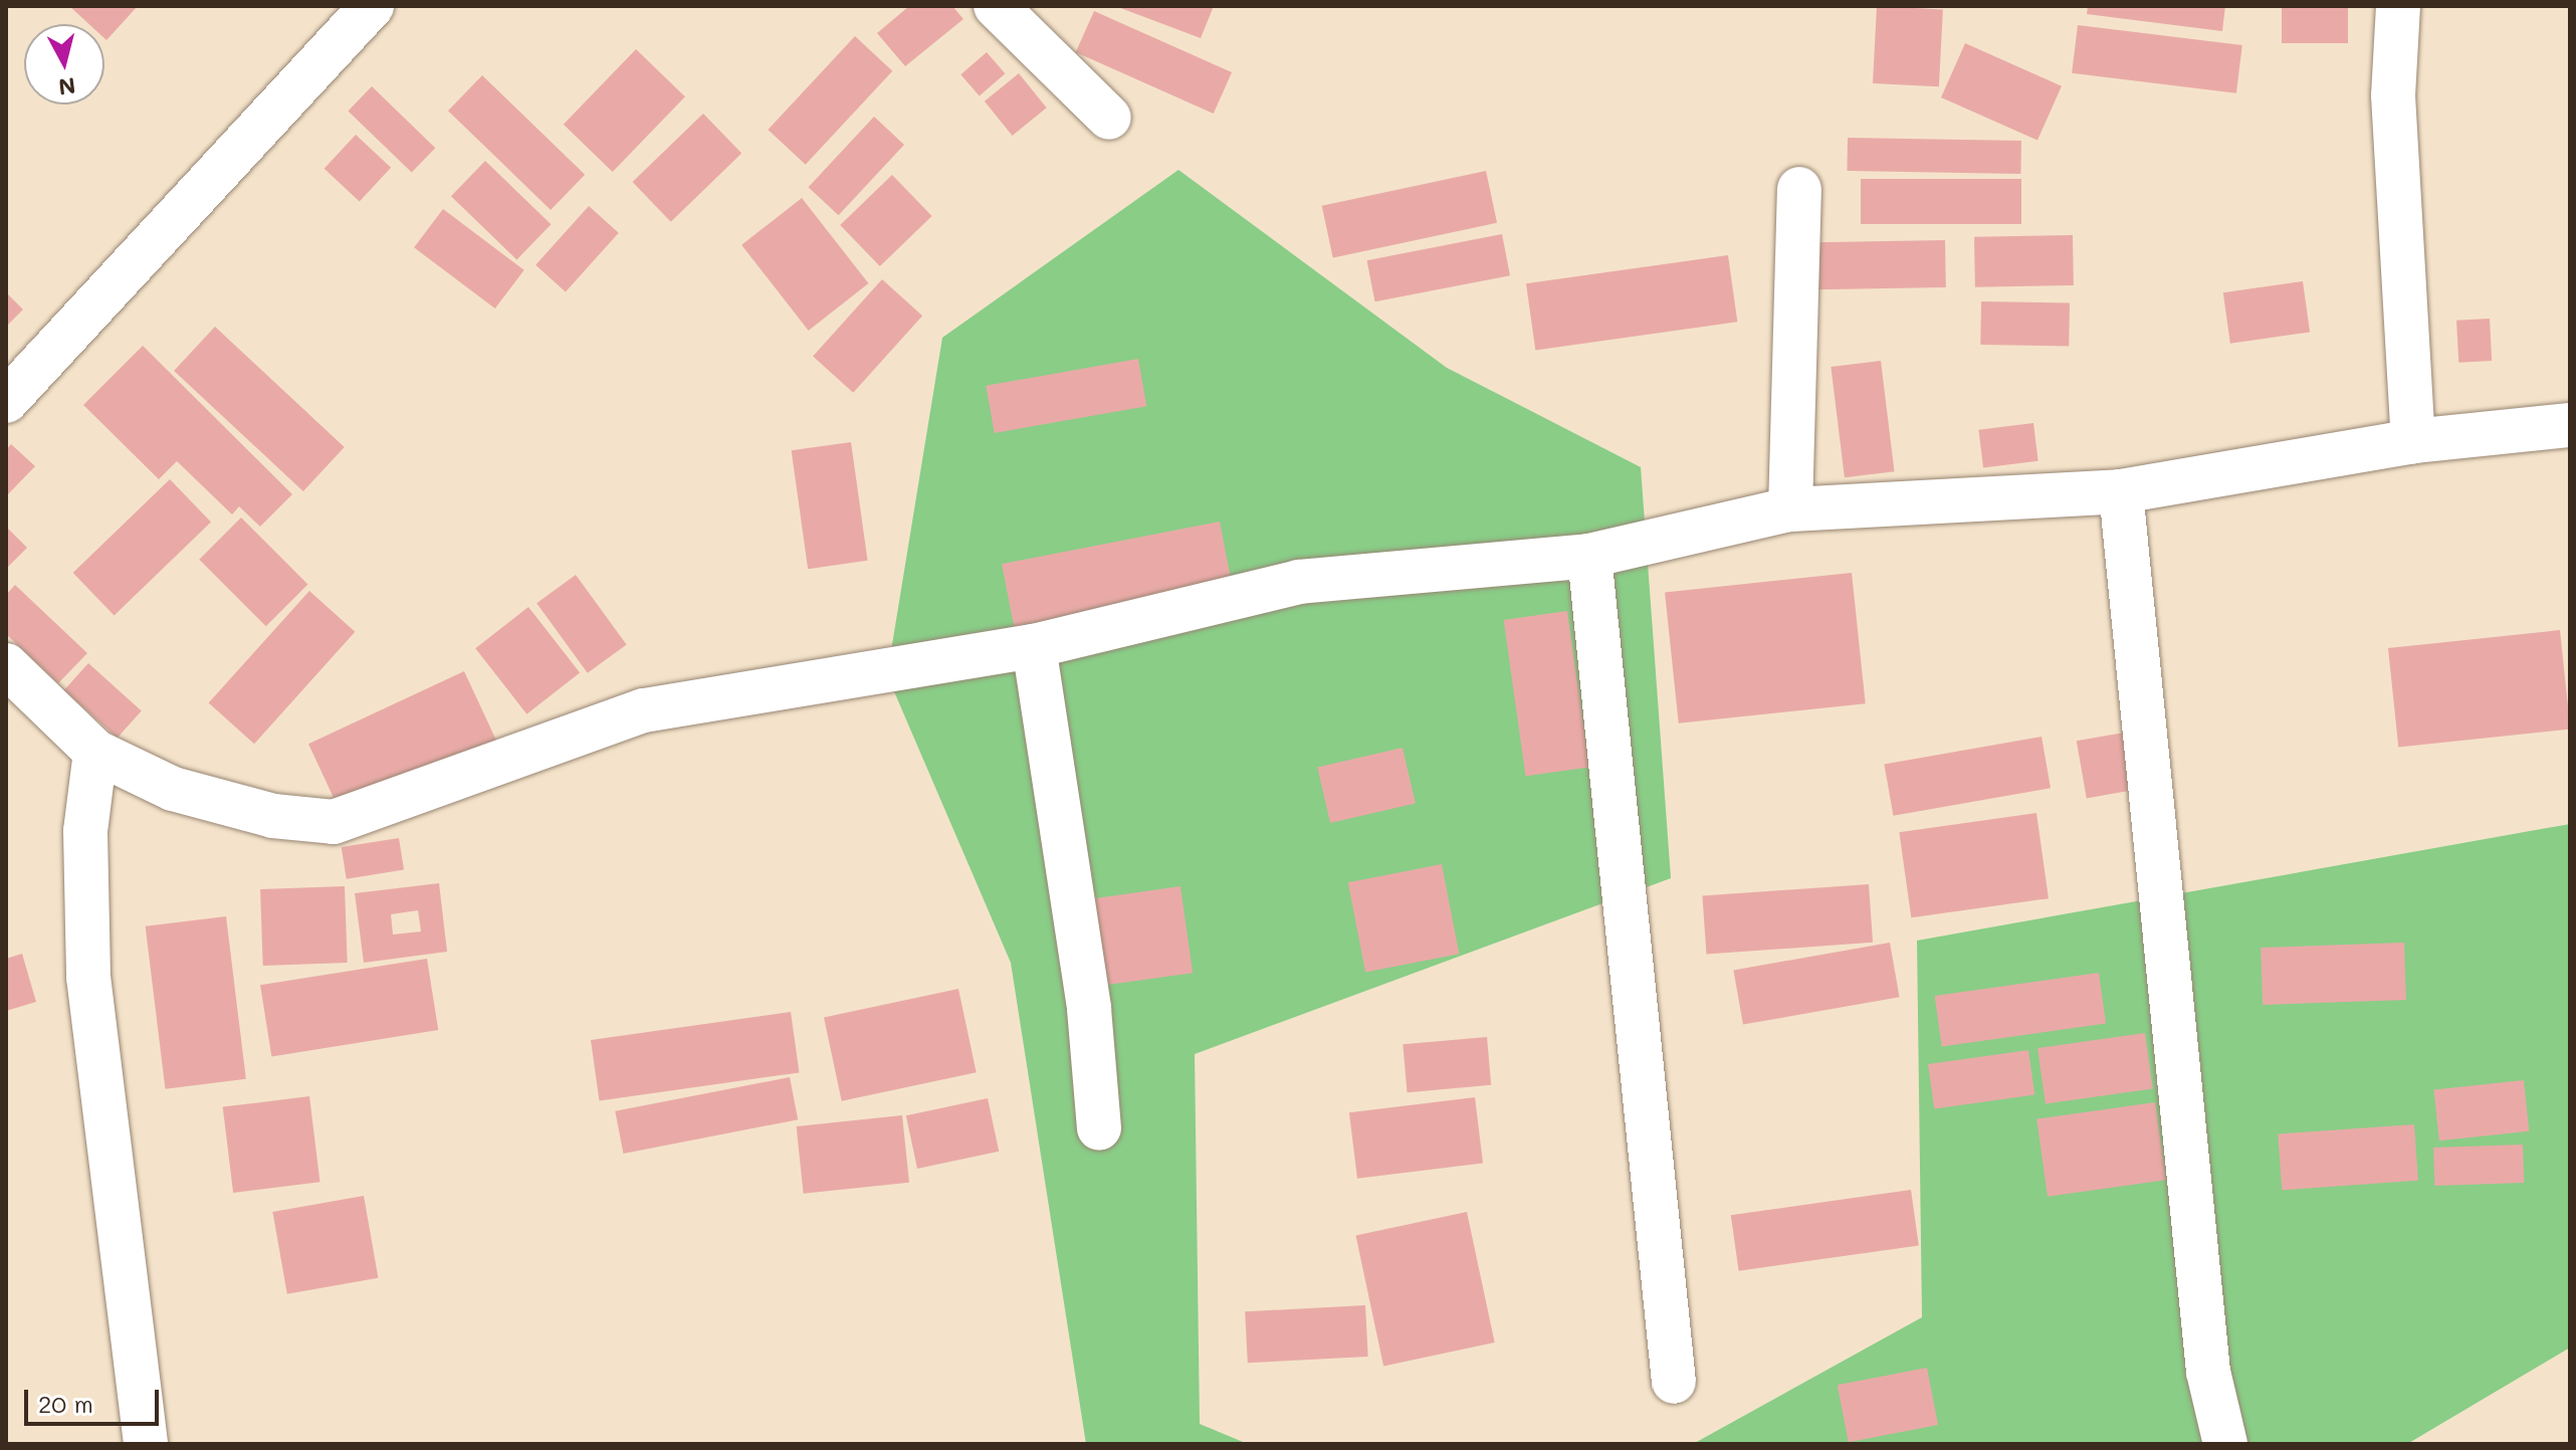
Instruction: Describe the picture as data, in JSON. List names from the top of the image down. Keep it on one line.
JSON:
{"scale_bar":"20 m","north":"bottom"}
